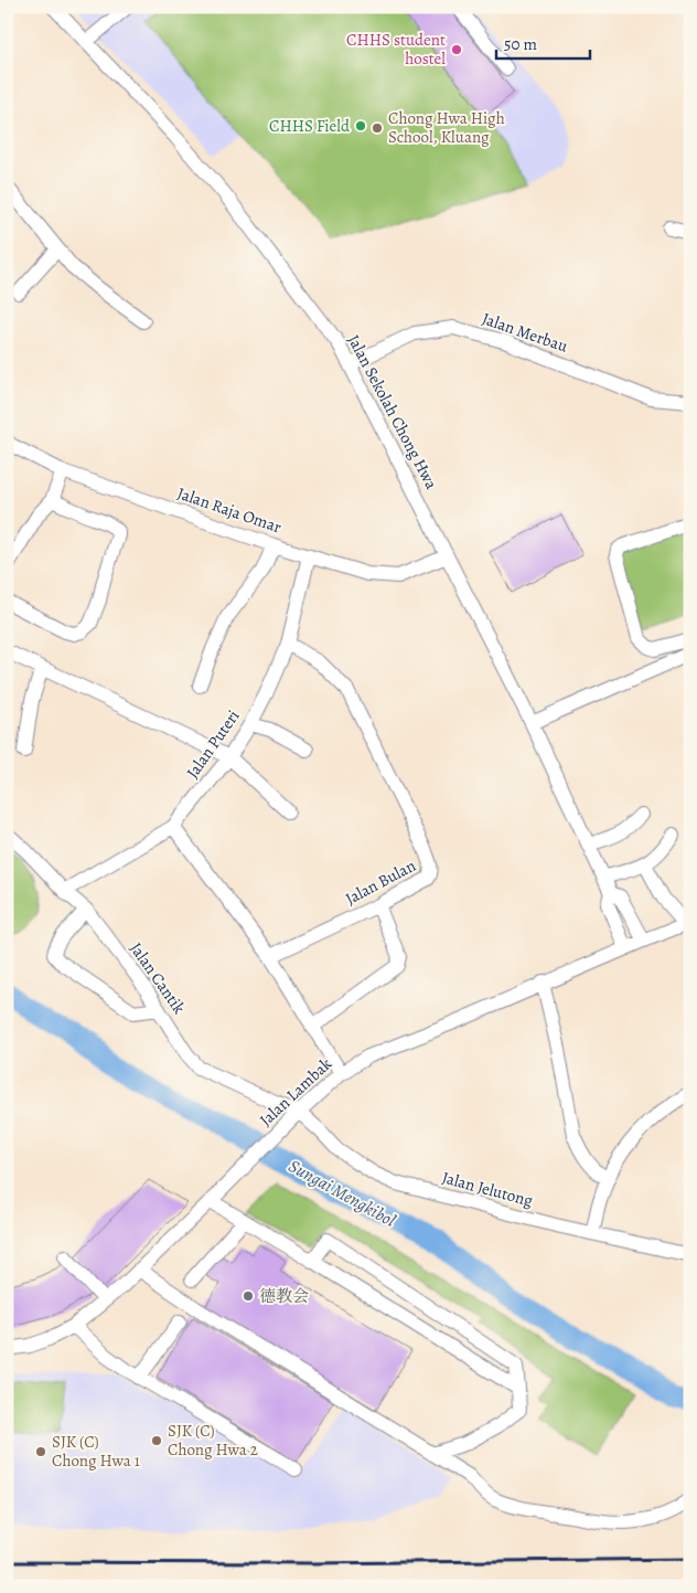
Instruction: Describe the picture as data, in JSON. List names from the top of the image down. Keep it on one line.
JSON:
{"streets":{"street":["Jalan Merbau","Jalan Sekolah Chong Hwa","Jalan Raja Omar","Jalan Puteri","Jalan Bulan","Jalan Cantik","Jalan Lambak","Jalan Jelutong"]},"crossings":[["Jalan Merbau","Jalan Sekolah Chong Hwa"],["Jalan Sekolah Chong Hwa","Jalan Raja Omar"],["Jalan Sekolah Chong Hwa","Jalan Lambak"],["Jalan Raja Omar","Jalan Puteri"],["Jalan Puteri","Jalan Bulan"],["Jalan Puteri","Jalan Cantik"],["Jalan Cantik","Jalan Lambak"],["Jalan Cantik","Jalan Jelutong"],["Jalan Lambak","Jalan Jelutong"]],"water":["Sungai Mengkibol"],"places":["CHHS student hostel","CHHS Field","Chong Hwa High School, Kluang","德教会","SJK (C) Chong Hwa 2","SJK (C) Chong Hwa 1"],"scale_bar":"50 m"}
